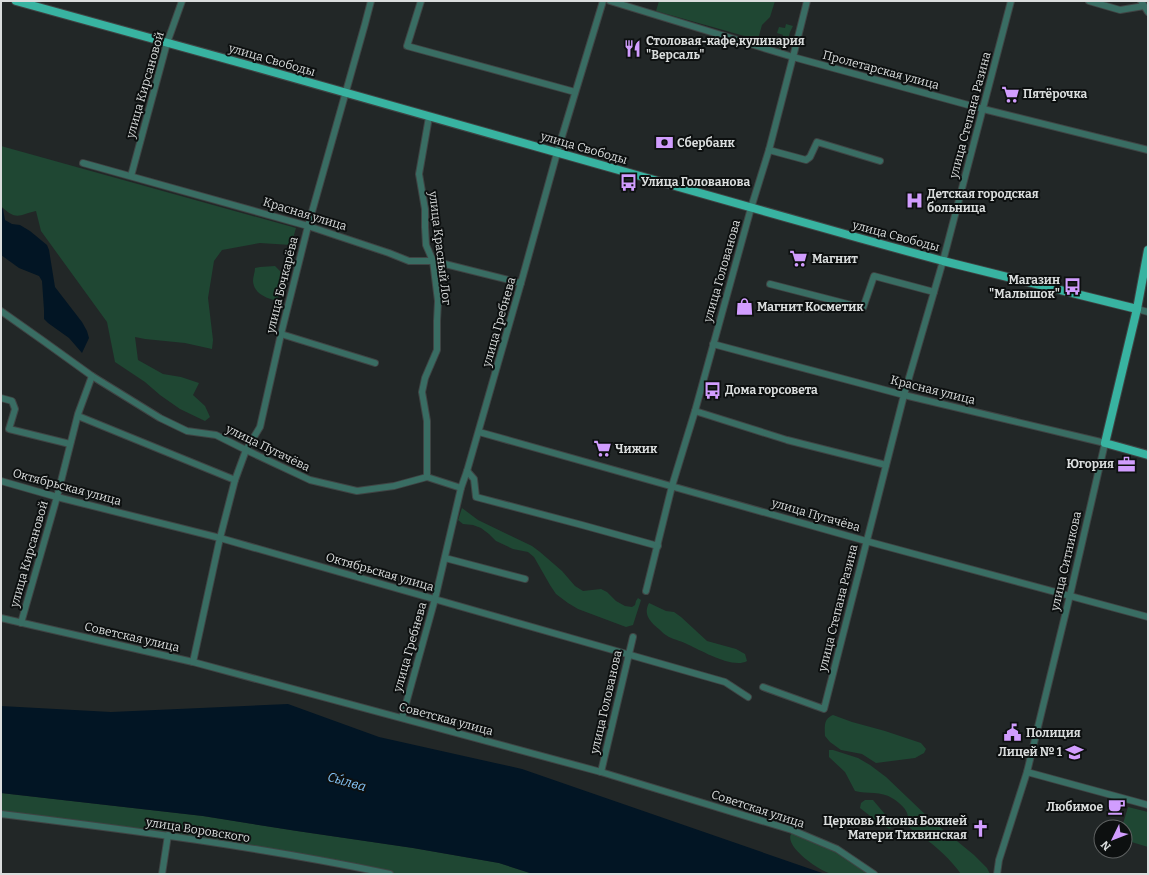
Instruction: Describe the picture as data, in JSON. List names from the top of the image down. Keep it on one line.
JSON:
{"streets":{"main road":["улица Свободы","Красная улица","улица Ситникова"],"street":["Пролетарская улица","улица Кирсановой","улица Степана Разина","улица Красный Лог","улица Голованова","улица Бочкарёва","улица Гребнева","улица Пугачёва","Октябрьская улица","Советская улица","улица Воровского"]},"crossings":[["улица Свободы","улица Кирсановой"],["улица Свободы","улица Степана Разина"],["улица Свободы","улица Красный Лог"],["улица Свободы","улица Голованова"],["улица Свободы","улица Бочкарёва"],["улица Свободы","улица Гребнева"],["улица Свободы","улица Ситникова"],["Пролетарская улица","улица Степана Разина"],["Пролетарская улица","улица Голованова"],["улица Кирсановой","Красная улица"],["улица Кирсановой","улица Пугачёва"],["улица Кирсановой","Октябрьская улица"],["улица Кирсановой","Советская улица"],["улица Степана Разина","Красная улица"],["улица Степана Разина","улица Пугачёва"],["Красная улица","улица Красный Лог"],["Красная улица","улица Голованова"],["Красная улица","улица Бочкарёва"],["Красная улица","улица Гребнева"],["Красная улица","улица Ситникова"],["улица Красный Лог","улица Пугачёва"],["улица Голованова","улица Пугачёва"],["улица Голованова","Октябрьская улица"],["улица Голованова","Советская улица"],["улица Бочкарёва","улица Пугачёва"],["улица Бочкарёва","Октябрьская улица"],["улица Бочкарёва","Советская улица"],["улица Гребнева","улица Пугачёва"],["улица Гребнева","Октябрьская улица"],["улица Гребнева","Советская улица"],["улица Пугачёва","улица Ситникова"]],"water":["Сы́лва"],"places":{"restaurant":["Столовая-кафе,кулинария \"Версаль\""],"supermarket":["Пятёрочка","Магнит","Чижик"],"bank":["Сбербанк"],"bus stop":["Улица Голованова","Магазин \"Малышок\"","Дома горсовета"],"hospital":["Детская городская больница"],"shop":["Магнит Косметик"],"office":["Югория"],"public building":["Полиция"],"school or university":["Лицей № 1"],"cafe":["Любимое"],"church":["Церковь Иконы Божией Матери Тихвинская"]},"north":"bottom left"}
